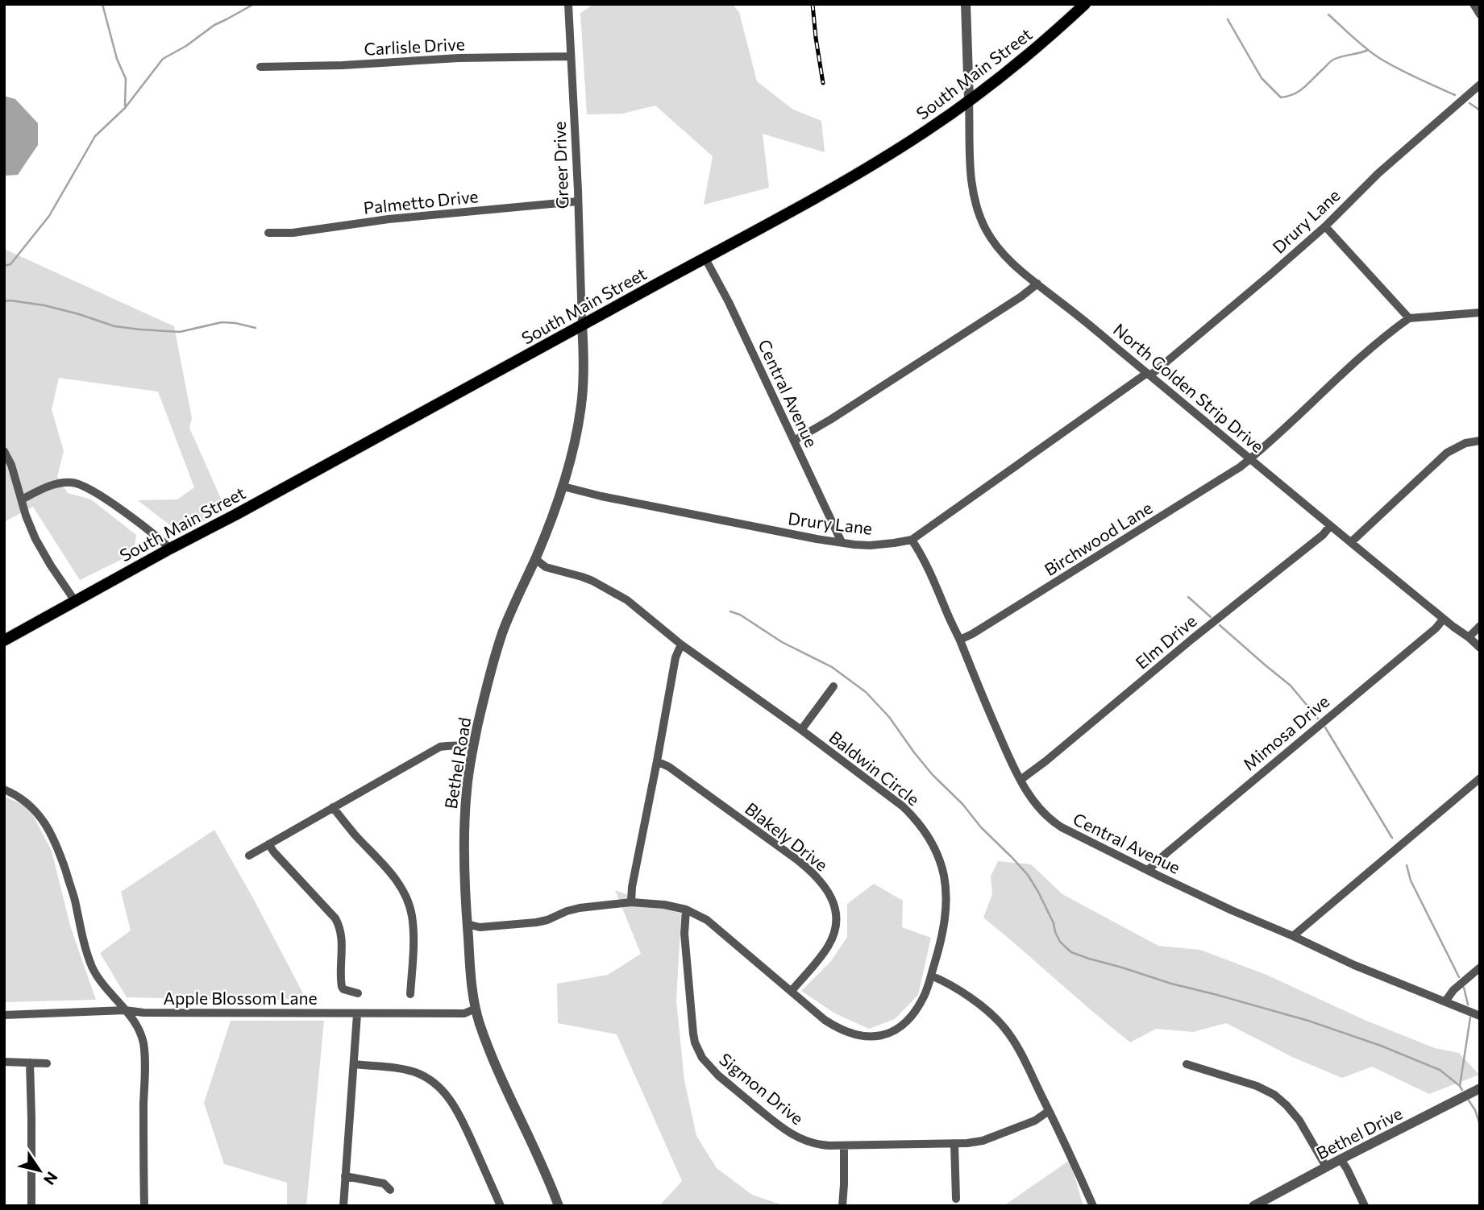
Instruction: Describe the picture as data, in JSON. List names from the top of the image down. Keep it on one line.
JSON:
{"streets":{"main road":["South Main Street"],"street":["Carlisle Drive","Greer Drive","Palmetto Drive","Drury Lane","North Golden Strip Drive","Central Avenue","Birchwood Lane","Elm Drive","Mimosa Drive","Bethel Road","Baldwin Circle","Blakely Drive","Apple Blossom Lane","Sigmon Drive","Bethel Drive"]},"crossings":[["Carlisle Drive","Greer Drive"],["South Main Street","Greer Drive"],["South Main Street","North Golden Strip Drive"],["South Main Street","Central Avenue"],["South Main Street","Bethel Road"],["Greer Drive","Palmetto Drive"],["Greer Drive","Bethel Road"],["Drury Lane","North Golden Strip Drive"],["Drury Lane","Central Avenue"],["Drury Lane","Bethel Road"],["North Golden Strip Drive","Birchwood Lane"],["North Golden Strip Drive","Elm Drive"],["North Golden Strip Drive","Mimosa Drive"],["Central Avenue","Birchwood Lane"],["Central Avenue","Elm Drive"],["Central Avenue","Mimosa Drive"],["Bethel Road","Baldwin Circle"],["Bethel Road","Apple Blossom Lane"],["Baldwin Circle","Blakely Drive"],["Baldwin Circle","Sigmon Drive"]],"north":"bottom right"}
